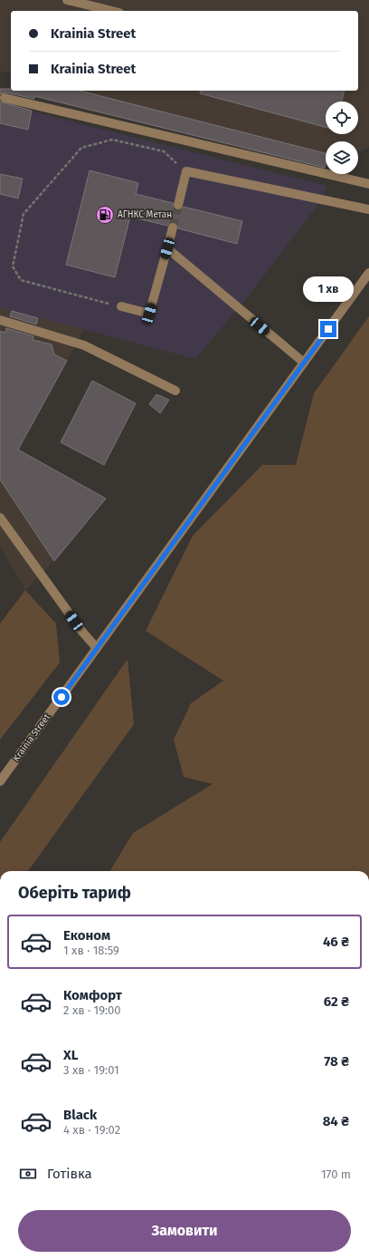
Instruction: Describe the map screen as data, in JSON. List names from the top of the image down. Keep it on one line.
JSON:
{"streets":{"street":["Krainia Street"]},"places":{"fuel station":["АГНКС Метан"]},"page":{"banner":["Krainia Street","Krainia Street"],"bubble":"1 хв","heading":"Оберіть тариф","list":[{"name":"Економ","note":"1 хв · 18:59","value":"46 ₴"},{"name":"Комфорт","note":"2 хв · 19:00","value":"62 ₴"},{"name":"XL","note":"3 хв · 19:01","value":"78 ₴"},{"name":"Black","note":"4 хв · 19:02","value":"84 ₴"}],"pay":["Готівка","170 m"],"buttons":"Замовити"}}
